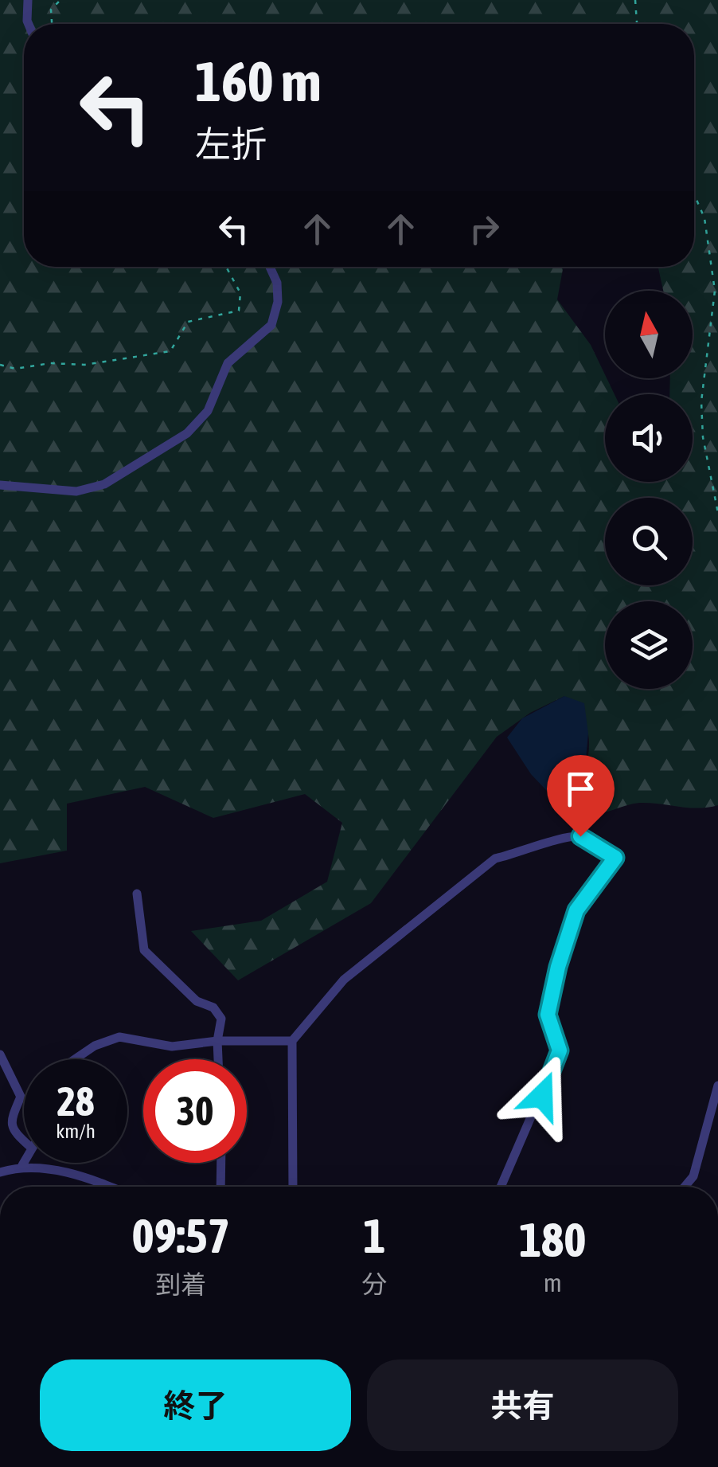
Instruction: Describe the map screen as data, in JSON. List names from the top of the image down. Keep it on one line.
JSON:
{"north":"top","page":{"turn":["160 m","左折"],"speed":"28 km/h","limit":"30","eta":["09:57","到着","1","分","180","m"],"buttons":["終了","共有"]}}
